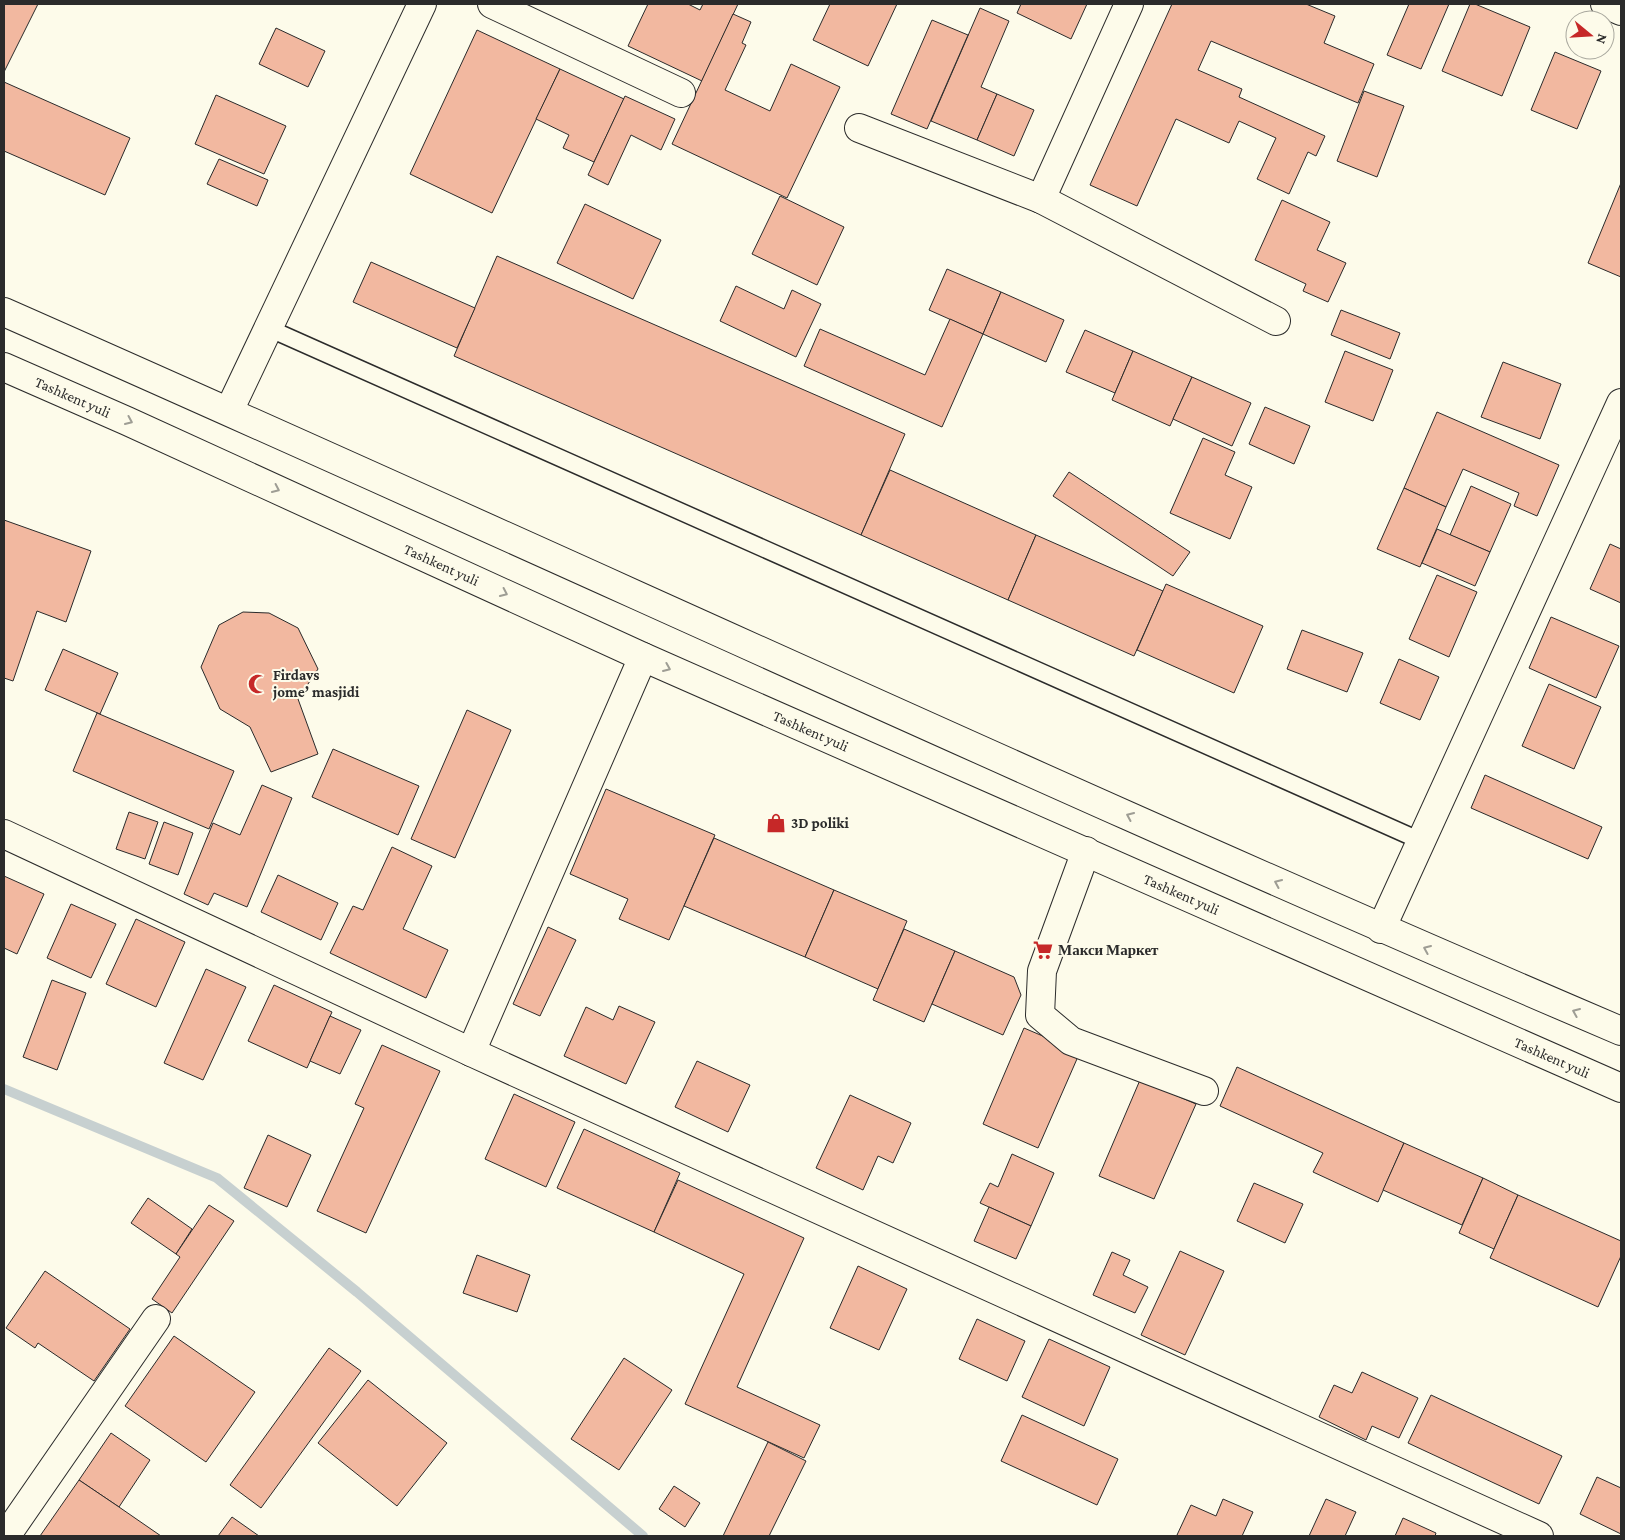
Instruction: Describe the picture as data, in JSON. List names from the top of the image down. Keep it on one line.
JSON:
{"streets":{"main road":["Tashkent yuli"]},"places":{"mosque":["Firdavs jome’ masjidi"],"shop":["3D poliki"],"supermarket":["Макси Маркет"]},"north":"right"}
